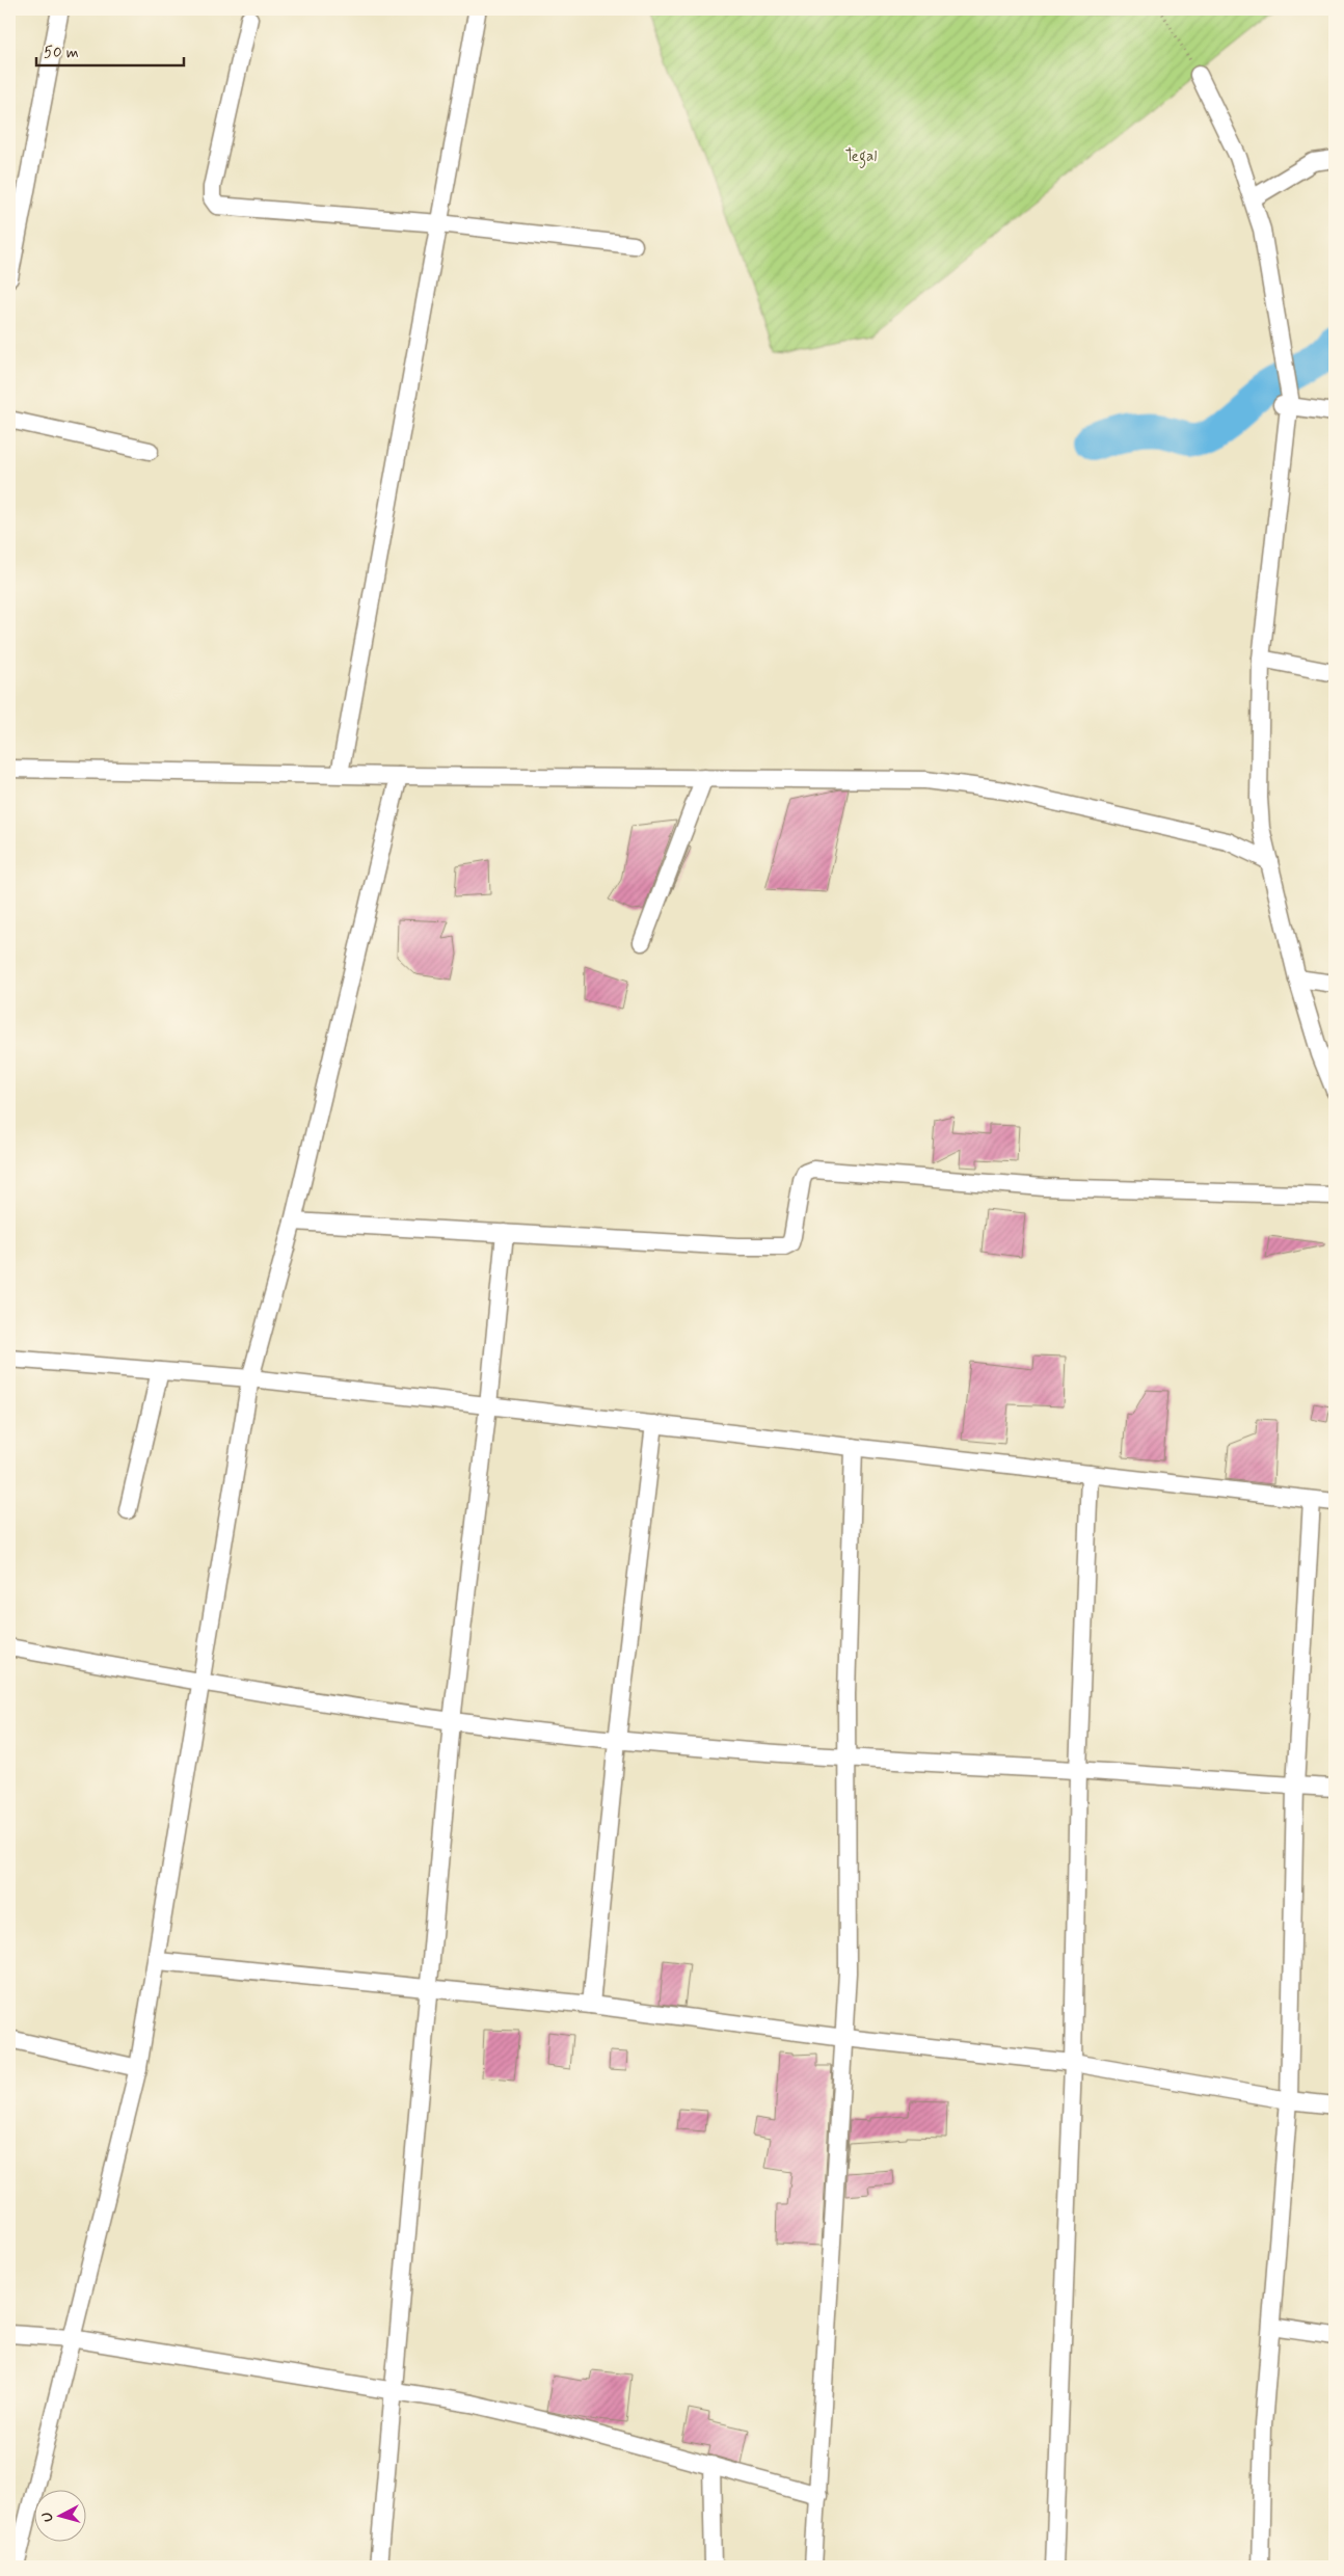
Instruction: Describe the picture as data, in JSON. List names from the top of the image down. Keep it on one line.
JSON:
{"parks":["Tegal"],"scale_bar":"50 m","north":"left"}
